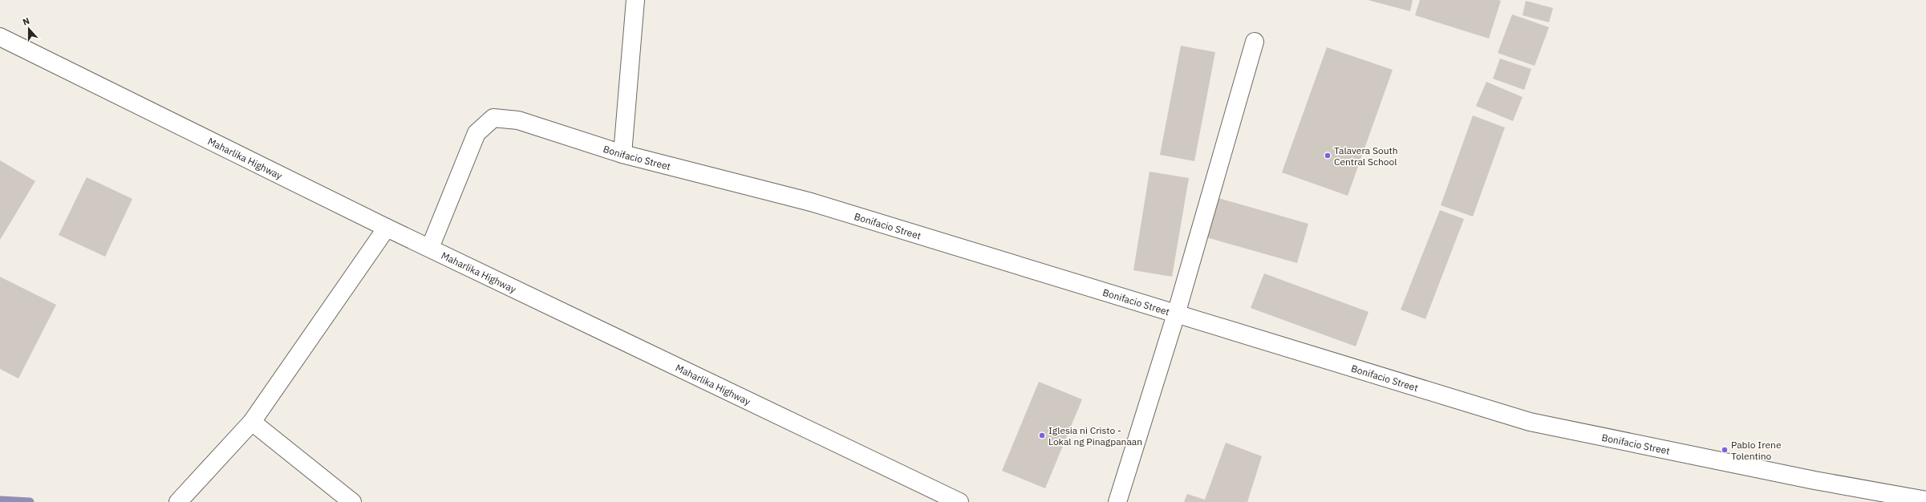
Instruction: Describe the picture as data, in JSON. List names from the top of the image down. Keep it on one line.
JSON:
{"streets":{"main road":["Bonifacio Street","Maharlika Highway"]},"crossings":[["Bonifacio Street","Maharlika Highway"]],"places":["Talavera South Central School","Iglesia ni Cristo - Lokal ng Pinagpanaan","Pablo Irene Tolentino"],"north":"top"}
